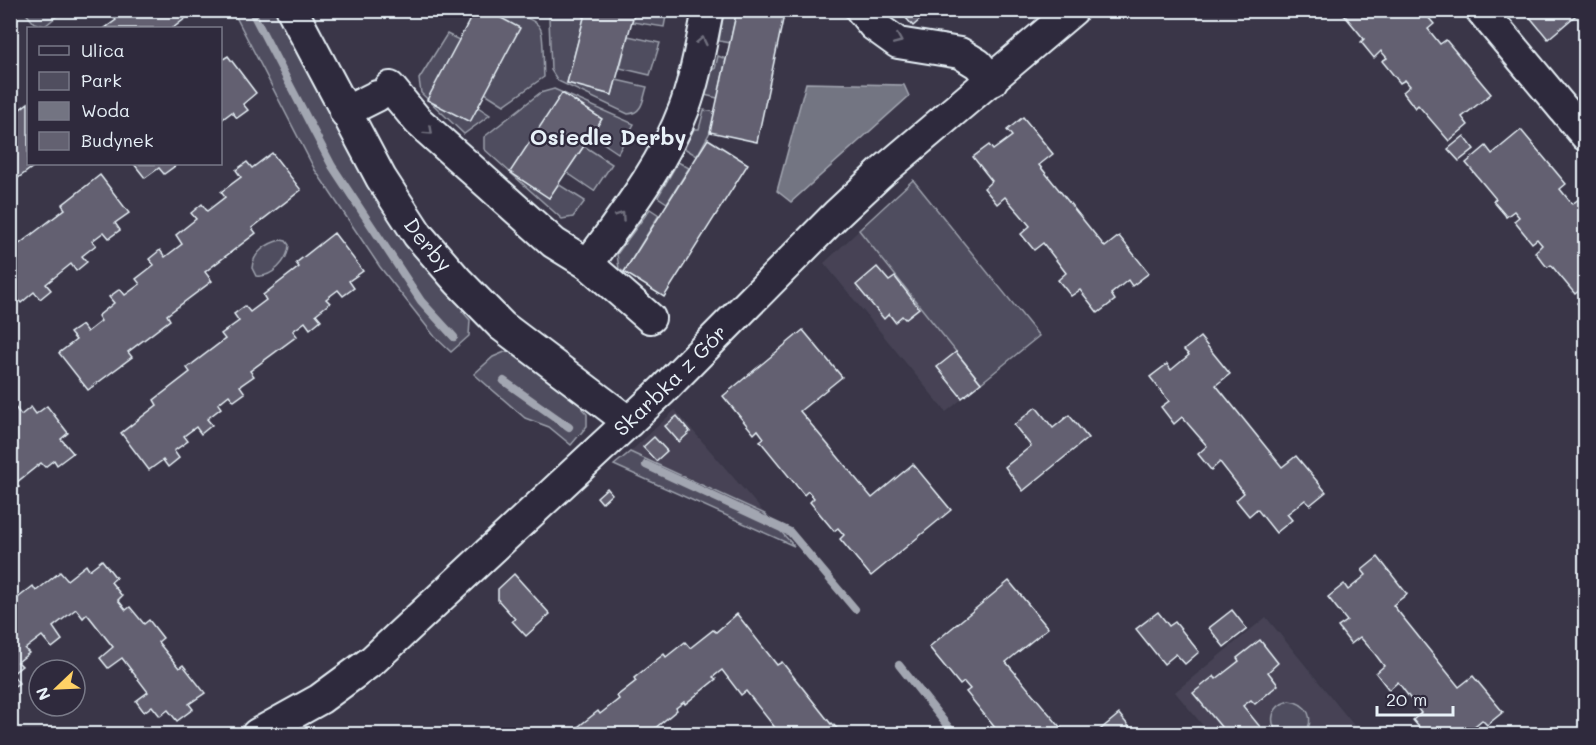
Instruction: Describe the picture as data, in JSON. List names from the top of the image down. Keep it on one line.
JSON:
{"streets":{"street":["Derby","Skarbka z Gór"]},"crossings":[["Derby","Skarbka z Gór"]],"districts":["Osiedle Derby"],"legend":["Ulica","Park","Woda","Budynek"],"scale_bar":"20 m","north":"bottom left"}
